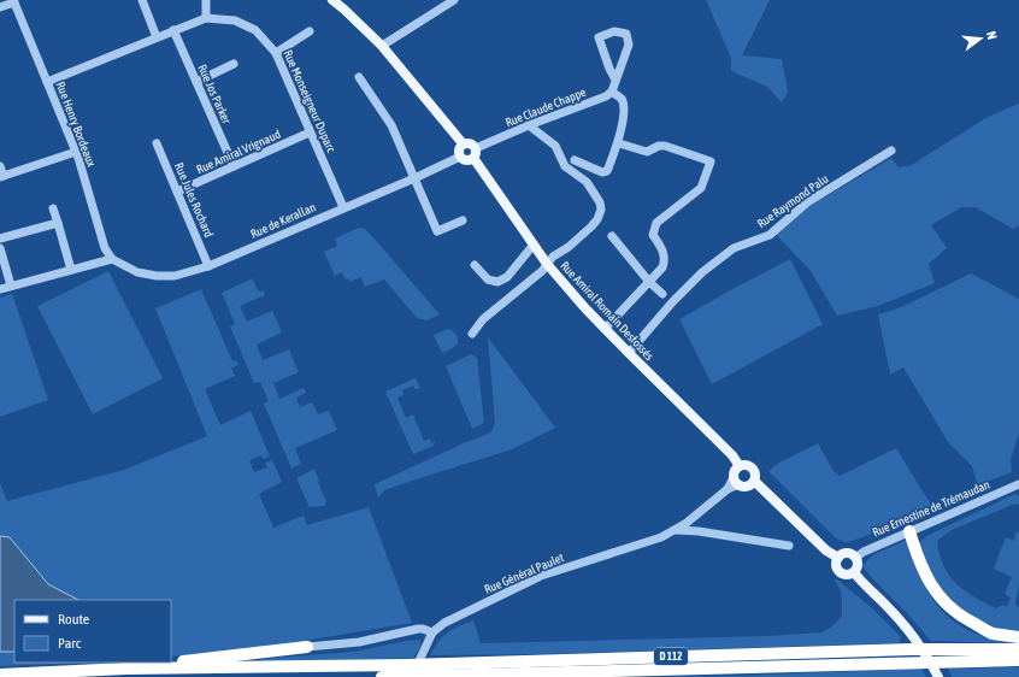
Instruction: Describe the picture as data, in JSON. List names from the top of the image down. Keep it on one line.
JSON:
{"streets":{"highway":["D 112"],"main road":["Rue Amiral Romain Desfossés"],"street":["Rue Jos Parker","Rue Monseigneur Duparc","Rue Claude Chappe","Rue Henry Bordeaux","Rue Amiral Vrignaud","Rue Jules Rochard","Rue Raymond Palu","Rue de Kerallan","Rue Ernestine de Trémaudan","Rue Général Paulet"]},"crossings":[["Rue Jos Parker","Rue Monseigneur Duparc"],["Rue Jos Parker","Rue Amiral Vrignaud"],["Rue Monseigneur Duparc","Rue Henry Bordeaux"],["Rue Monseigneur Duparc","Rue Amiral Vrignaud"],["Rue Monseigneur Duparc","Rue de Kerallan"],["Rue Claude Chappe","Rue de Kerallan"],["Rue Claude Chappe","Rue Amiral Romain Desfossés"],["Rue Henry Bordeaux","Rue de Kerallan"],["Rue Amiral Vrignaud","Rue Jules Rochard"],["Rue Jules Rochard","Rue de Kerallan"],["Rue Raymond Palu","Rue Amiral Romain Desfossés"],["Rue de Kerallan","Rue Amiral Romain Desfossés"],["Rue Amiral Romain Desfossés","Rue Général Paulet"]],"legend":["Route","Parc"],"north":"right"}
